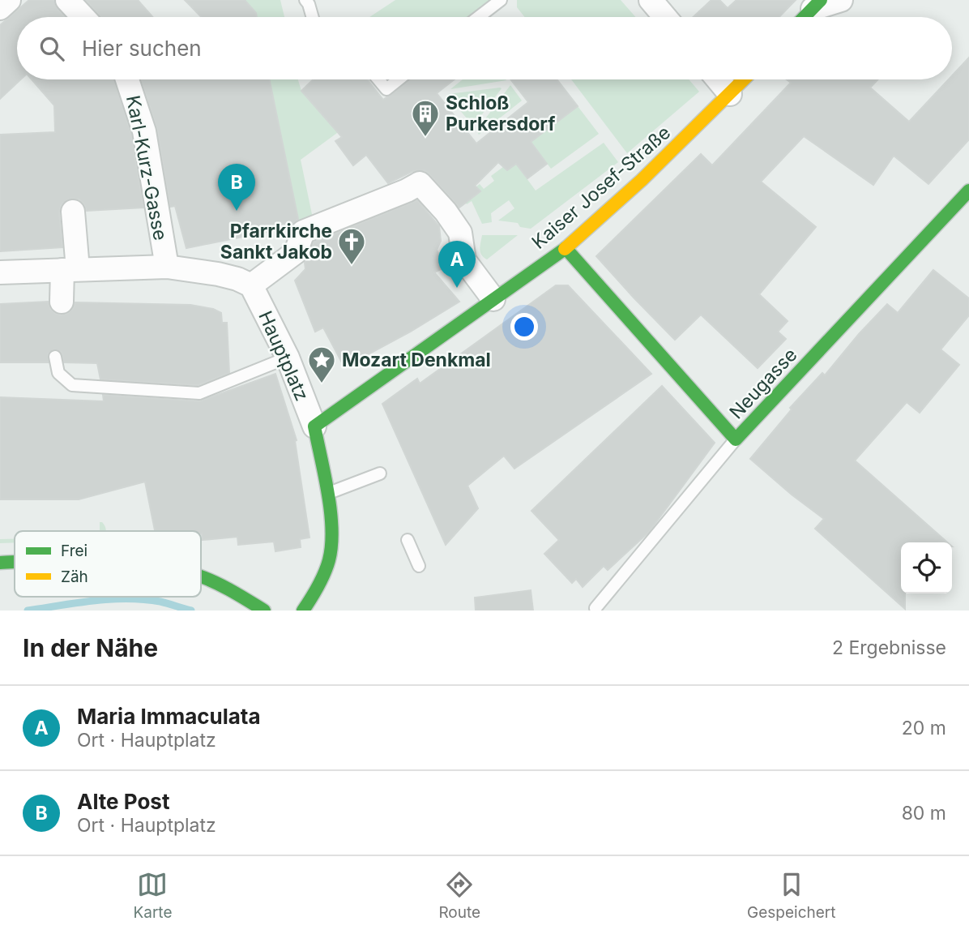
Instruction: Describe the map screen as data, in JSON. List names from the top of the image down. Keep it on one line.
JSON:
{"streets":{"main road":["Kaiser Josef-Straße","Neugasse"],"street":["Karl-Kurz-Gasse","Hauptplatz"]},"crossings":[["Kaiser Josef-Straße","Hauptplatz"],["Kaiser Josef-Straße","Neugasse"]],"places":{"building":["Schloß Purkersdorf"],"church":["Pfarrkirche Sankt Jakob"],"place":["Mozart Denkmal"]},"legend":["Frei","Zäh"],"page":{"search":"Hier suchen","pins":["B","A"],"heading":["In der Nähe","2 Ergebnisse"],"list":[{"mark":"A","name":"Maria Immaculata","note":"Ort · Hauptplatz","value":"20 m"},{"mark":"B","name":"Alte Post","note":"Ort · Hauptplatz","value":"80 m"}],"nav":["Karte","Route","Gespeichert"]}}
